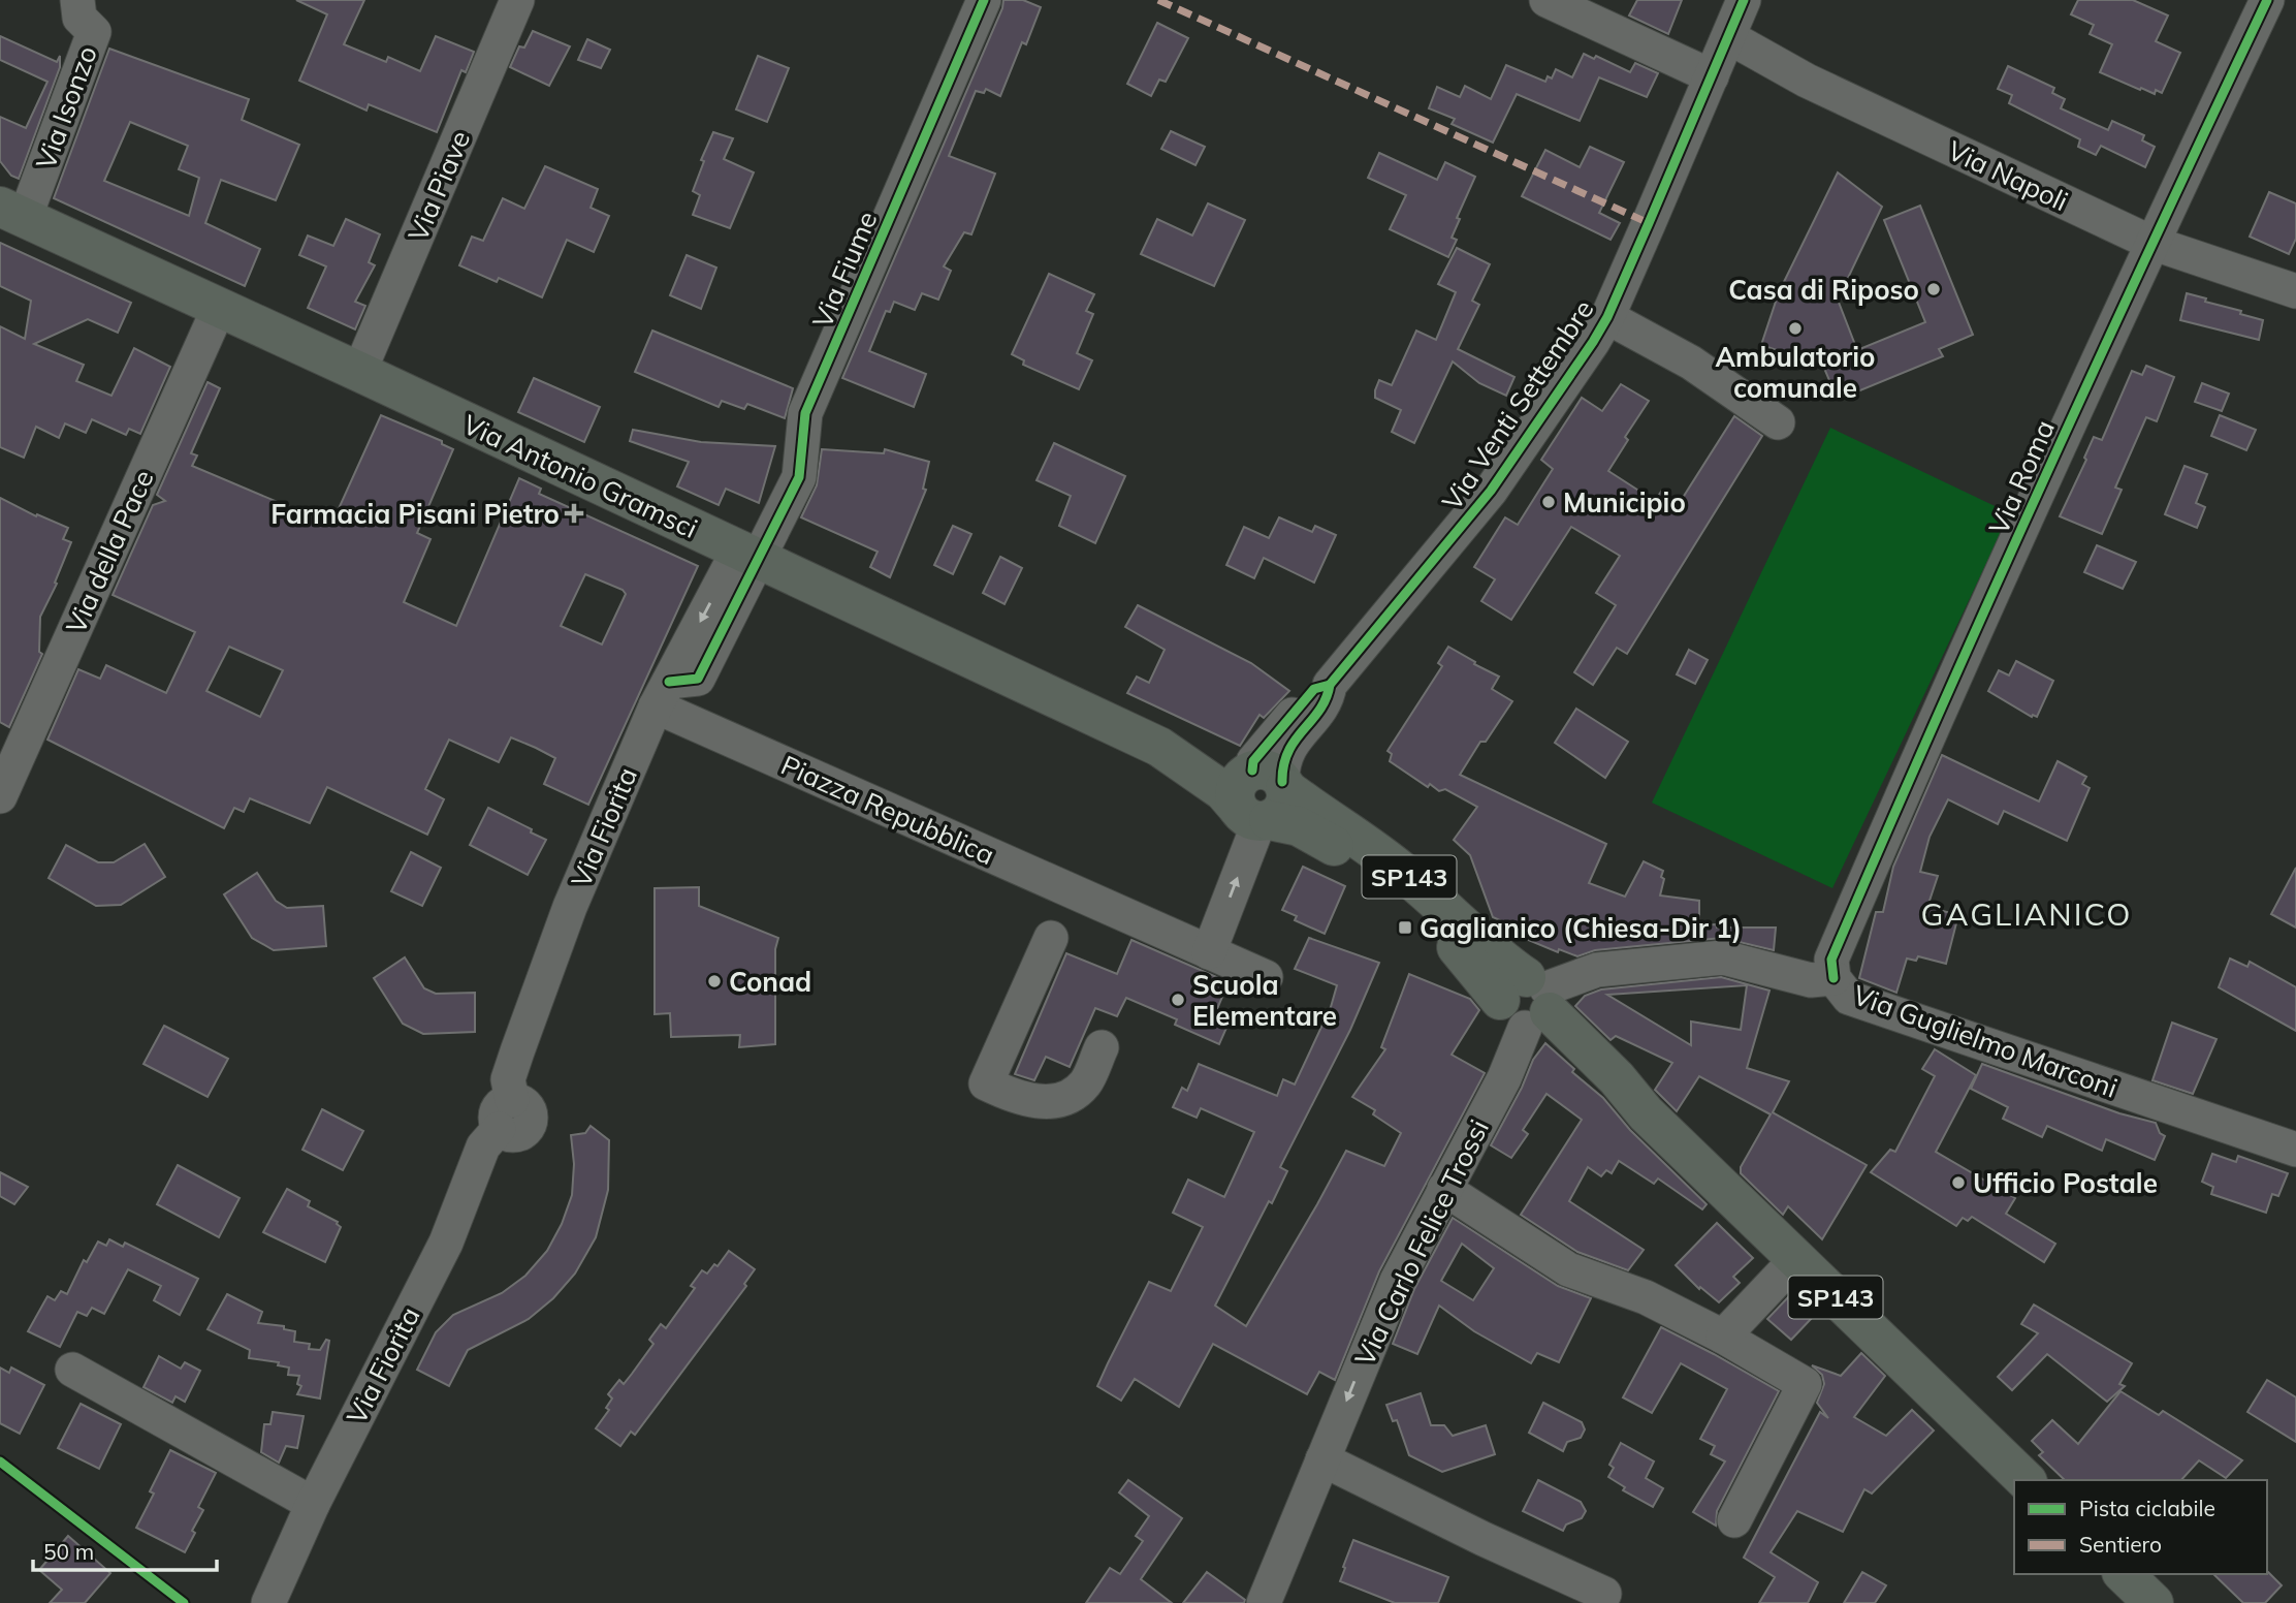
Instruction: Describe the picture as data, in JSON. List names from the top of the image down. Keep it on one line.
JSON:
{"streets":{"main road":["Via Antonio Gramsci","SP143"],"street":["Via Isonzo","Via Napoli","Via Piave","Via Fiume","Via Venti Settembre","Via Roma","Via della Pace","Piazza Repubblica","Via Fiorita","Via Guglielmo Marconi","Via Carlo Felice Trossi"]},"crossings":[["Via Isonzo","Via Antonio Gramsci"],["Via Napoli","Via Venti Settembre"],["Via Napoli","Via Roma"],["Via Piave","Via Antonio Gramsci"],["Via Fiume","Via Antonio Gramsci"],["Via Fiume","Via Fiorita"],["Via Venti Settembre","Via Antonio Gramsci"],["Via Venti Settembre","Piazza Repubblica"],["Via Antonio Gramsci","Via della Pace"],["Via Antonio Gramsci","Via Fiorita"],["Via Antonio Gramsci","SP143"],["Via Antonio Gramsci","Via Guglielmo Marconi"],["Via Antonio Gramsci","Via Carlo Felice Trossi"],["Via Roma","Via Guglielmo Marconi"],["Piazza Repubblica","Via Fiorita"],["SP143","Via Guglielmo Marconi"],["SP143","Via Carlo Felice Trossi"],["Via Guglielmo Marconi","Via Carlo Felice Trossi"]],"one_way":["Via Carlo Felice Trossi"],"districts":["GAGLIANICO"],"places":{"other":["Casa di Riposo","Ambulatorio comunale","Municipio","Conad","Scuola Elementare","Ufficio Postale"],"health":["Farmacia Pisani Pietro"],"transit":["Gaglianico (Chiesa-Dir 1)"]},"legend":["Pista ciclabile","Sentiero"],"scale_bar":"50 m"}
